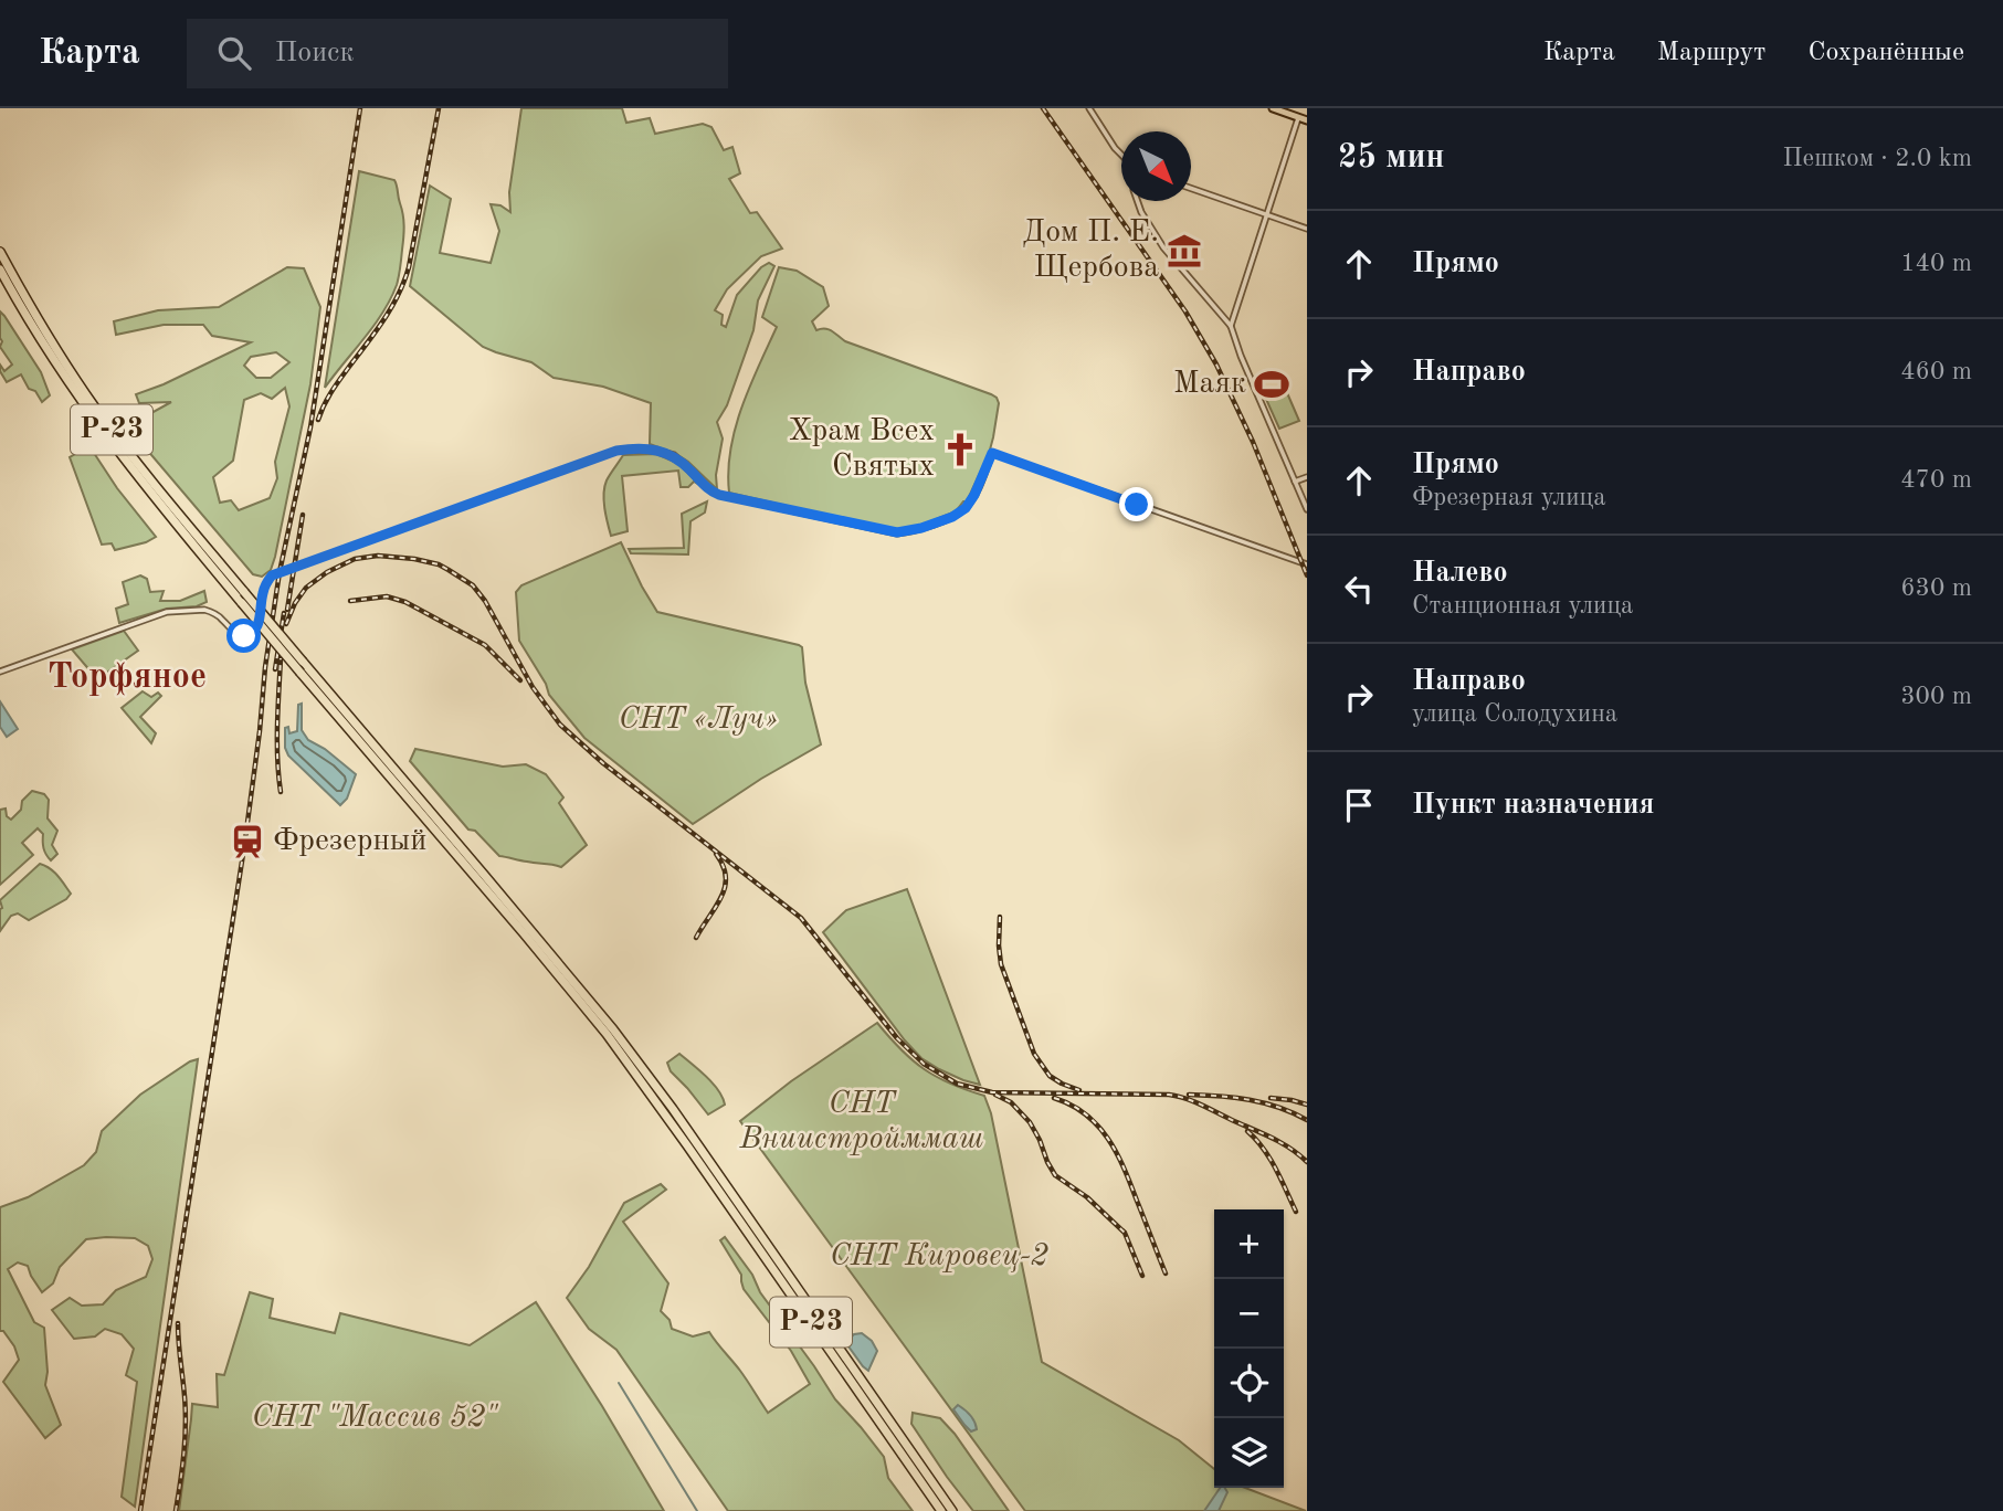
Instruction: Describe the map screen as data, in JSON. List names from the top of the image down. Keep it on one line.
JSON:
{"streets":{"highway":["Р-23"]},"districts":["Торфяное"],"parks":["СНТ «Луч»","СНТ Вниистройммаш","СНТ Кировец-2","СНТ \"Массив 52\""],"places":{"museum":["Дом П. Е. Щербова"],"sports":["Маяк"],"church":["Храм Всех Святых"],"station":["Фрезерный"]},"north":"bottom right","page":{"header":"Карта","search":"Поиск","nav":["Карта","Маршрут","Сохранённые"],"heading":["25 мин","Пешком · 2.0 km"],"list":[["Прямо","140 m"],["Направо","460 m"],["Прямо","Фрезерная улица","470 m"],["Налево","Станционная улица","630 m"],["Направо","улица Солодухина","300 m"],"Пункт назначения"],"map_buttons":["+","−"]}}
